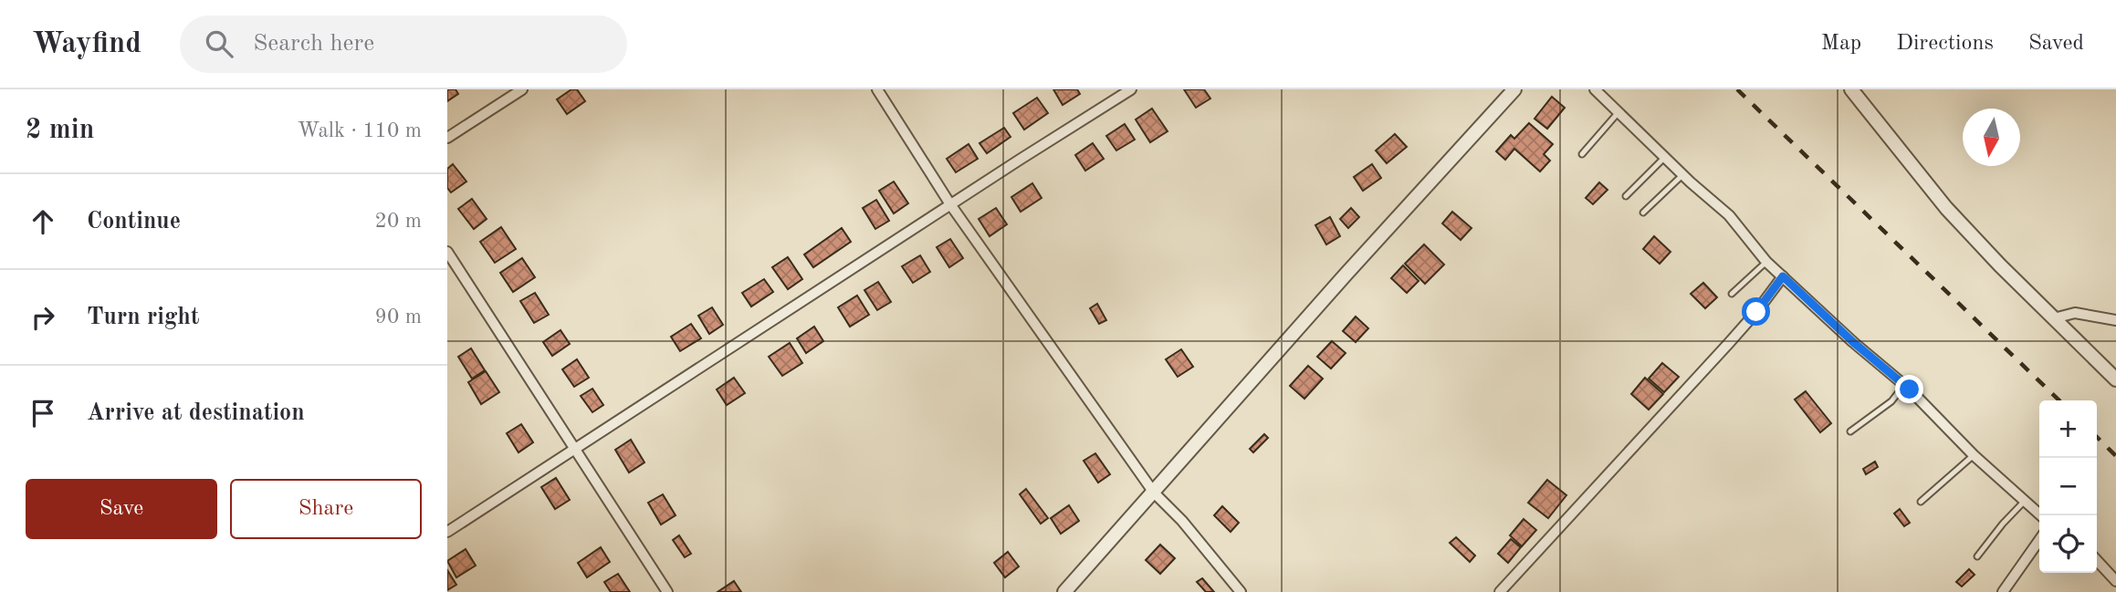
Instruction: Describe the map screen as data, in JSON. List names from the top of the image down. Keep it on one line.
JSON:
{"north":"bottom","page":{"header":"Wayfind","search":"Search here","nav":["Map","Directions","Saved"],"heading":["2 min","Walk · 110 m"],"list":[["Continue","20 m"],["Turn right","90 m"],"Arrive at destination"],"map_buttons":["+","−"],"buttons":["Save","Share"]}}
